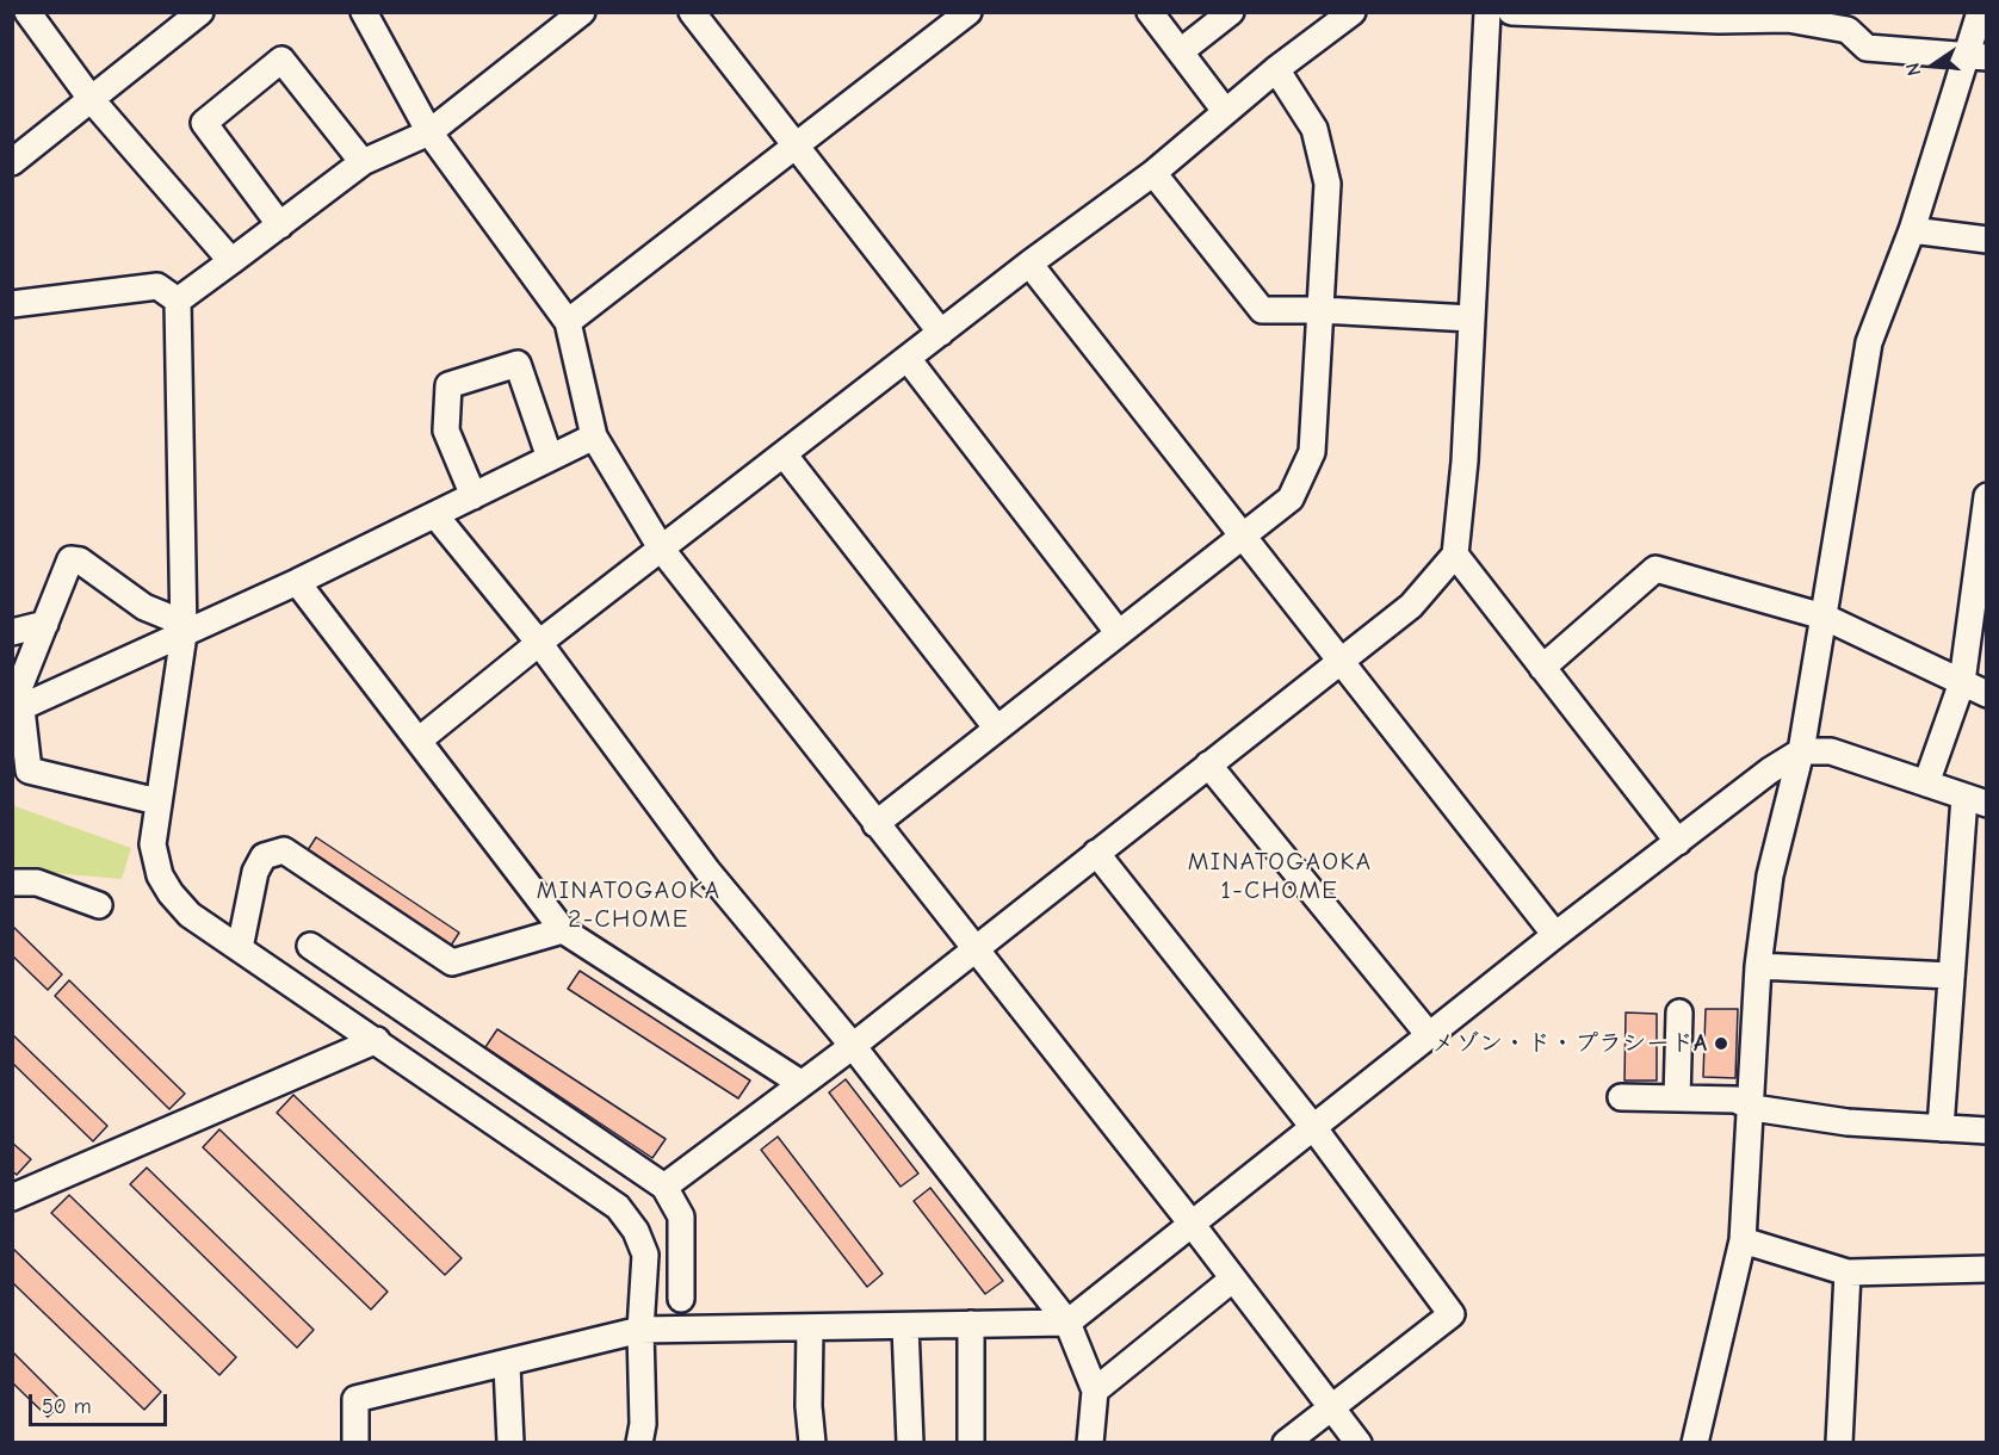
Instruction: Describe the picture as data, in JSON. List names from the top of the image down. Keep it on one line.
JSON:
{"districts":["MINATOGAOKA 1-CHOME","MINATOGAOKA 2-CHOME"],"places":["メゾン・ド・プラシードA"],"scale_bar":"50 m","north":"left"}
